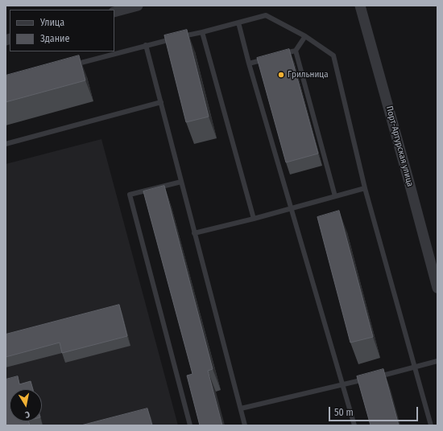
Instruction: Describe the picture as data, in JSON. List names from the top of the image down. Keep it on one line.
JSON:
{"streets":{"street":["Порт-Артурская улица"]},"places":["Грильница"],"legend":["Улица","Здание"],"scale_bar":"50 m","north":"bottom"}
